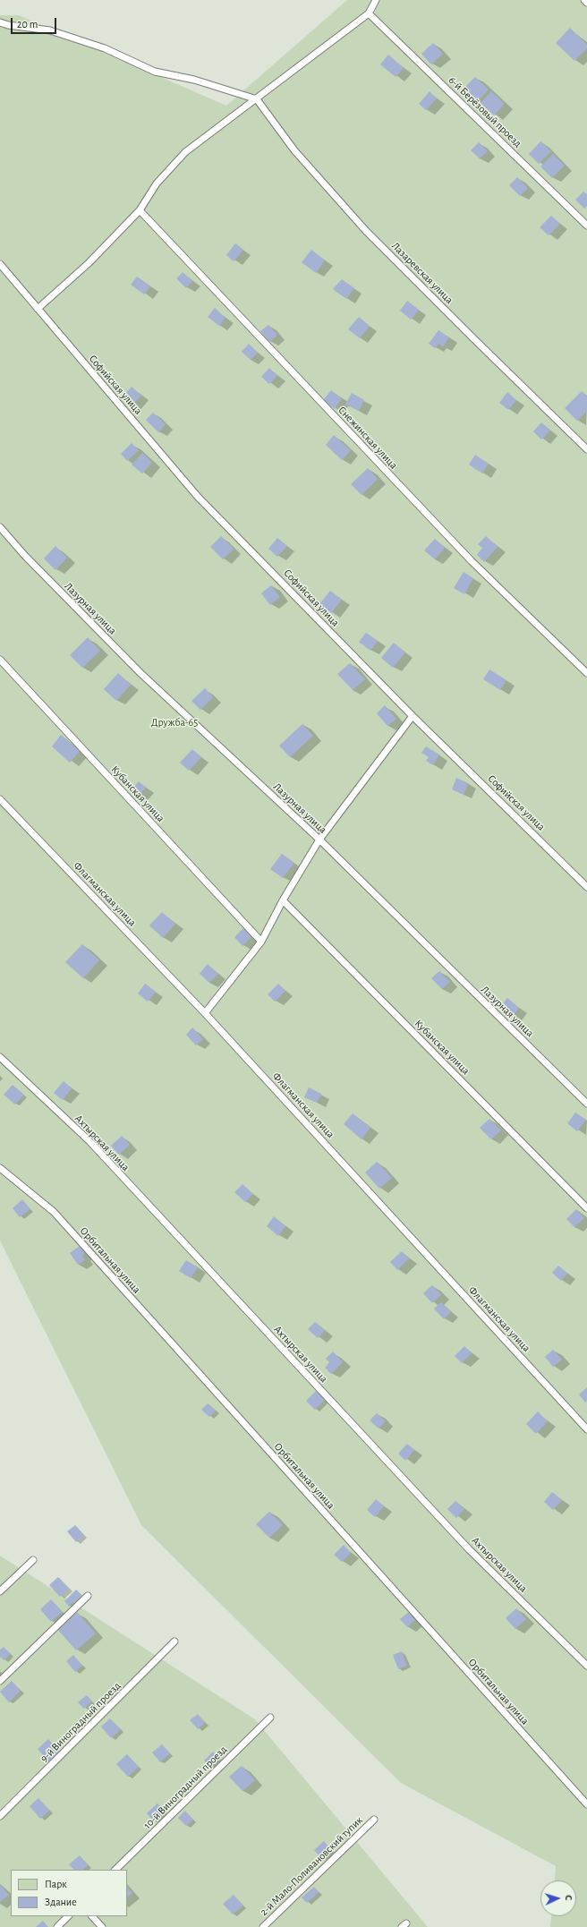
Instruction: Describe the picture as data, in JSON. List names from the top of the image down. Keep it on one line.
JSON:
{"streets":{"lane":["6-й Берёзовый проезд","Лазаревская улица","Софийская улица","Снежинская улица","Лазурная улица","Кубанская улица","Флагманская улица","Ахтырская улица","Орбитальная улица","9-й Виноградный проезд","10-й Виноградный проезд","2-й Мало-Поливановский тупик"]},"parks":["Дружба-65"],"legend":["Парк","Здание"],"scale_bar":"20 m","north":"right"}
